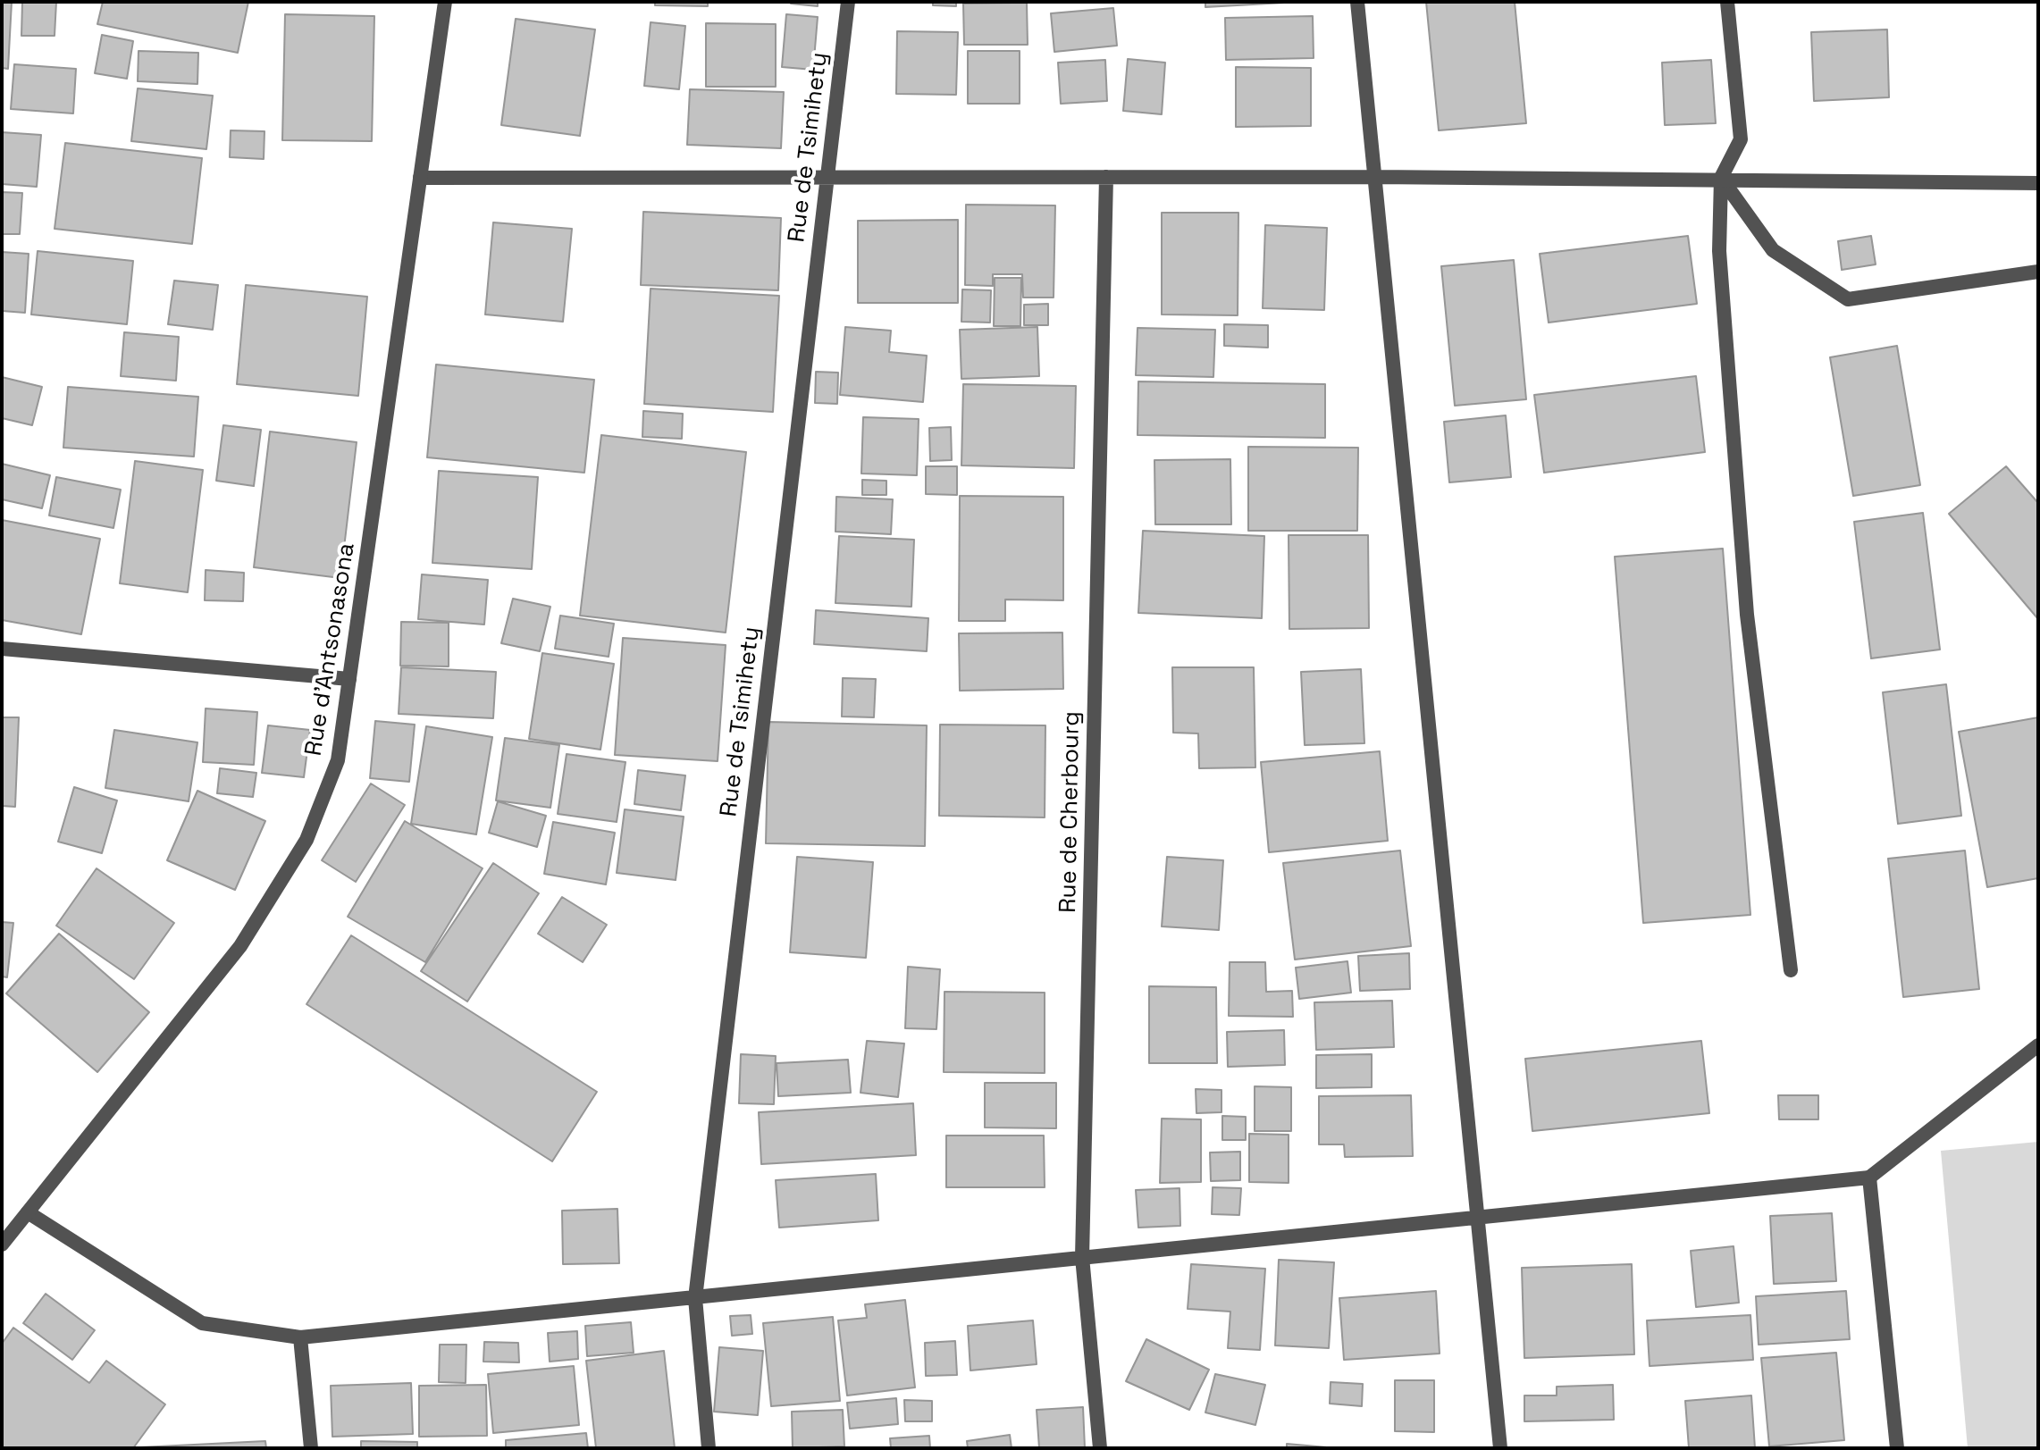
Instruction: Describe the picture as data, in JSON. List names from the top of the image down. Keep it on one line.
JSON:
{"streets":{"street":["Rue de Tsimihety","Rue d'Antsonasona","Rue de Cherbourg"]}}
